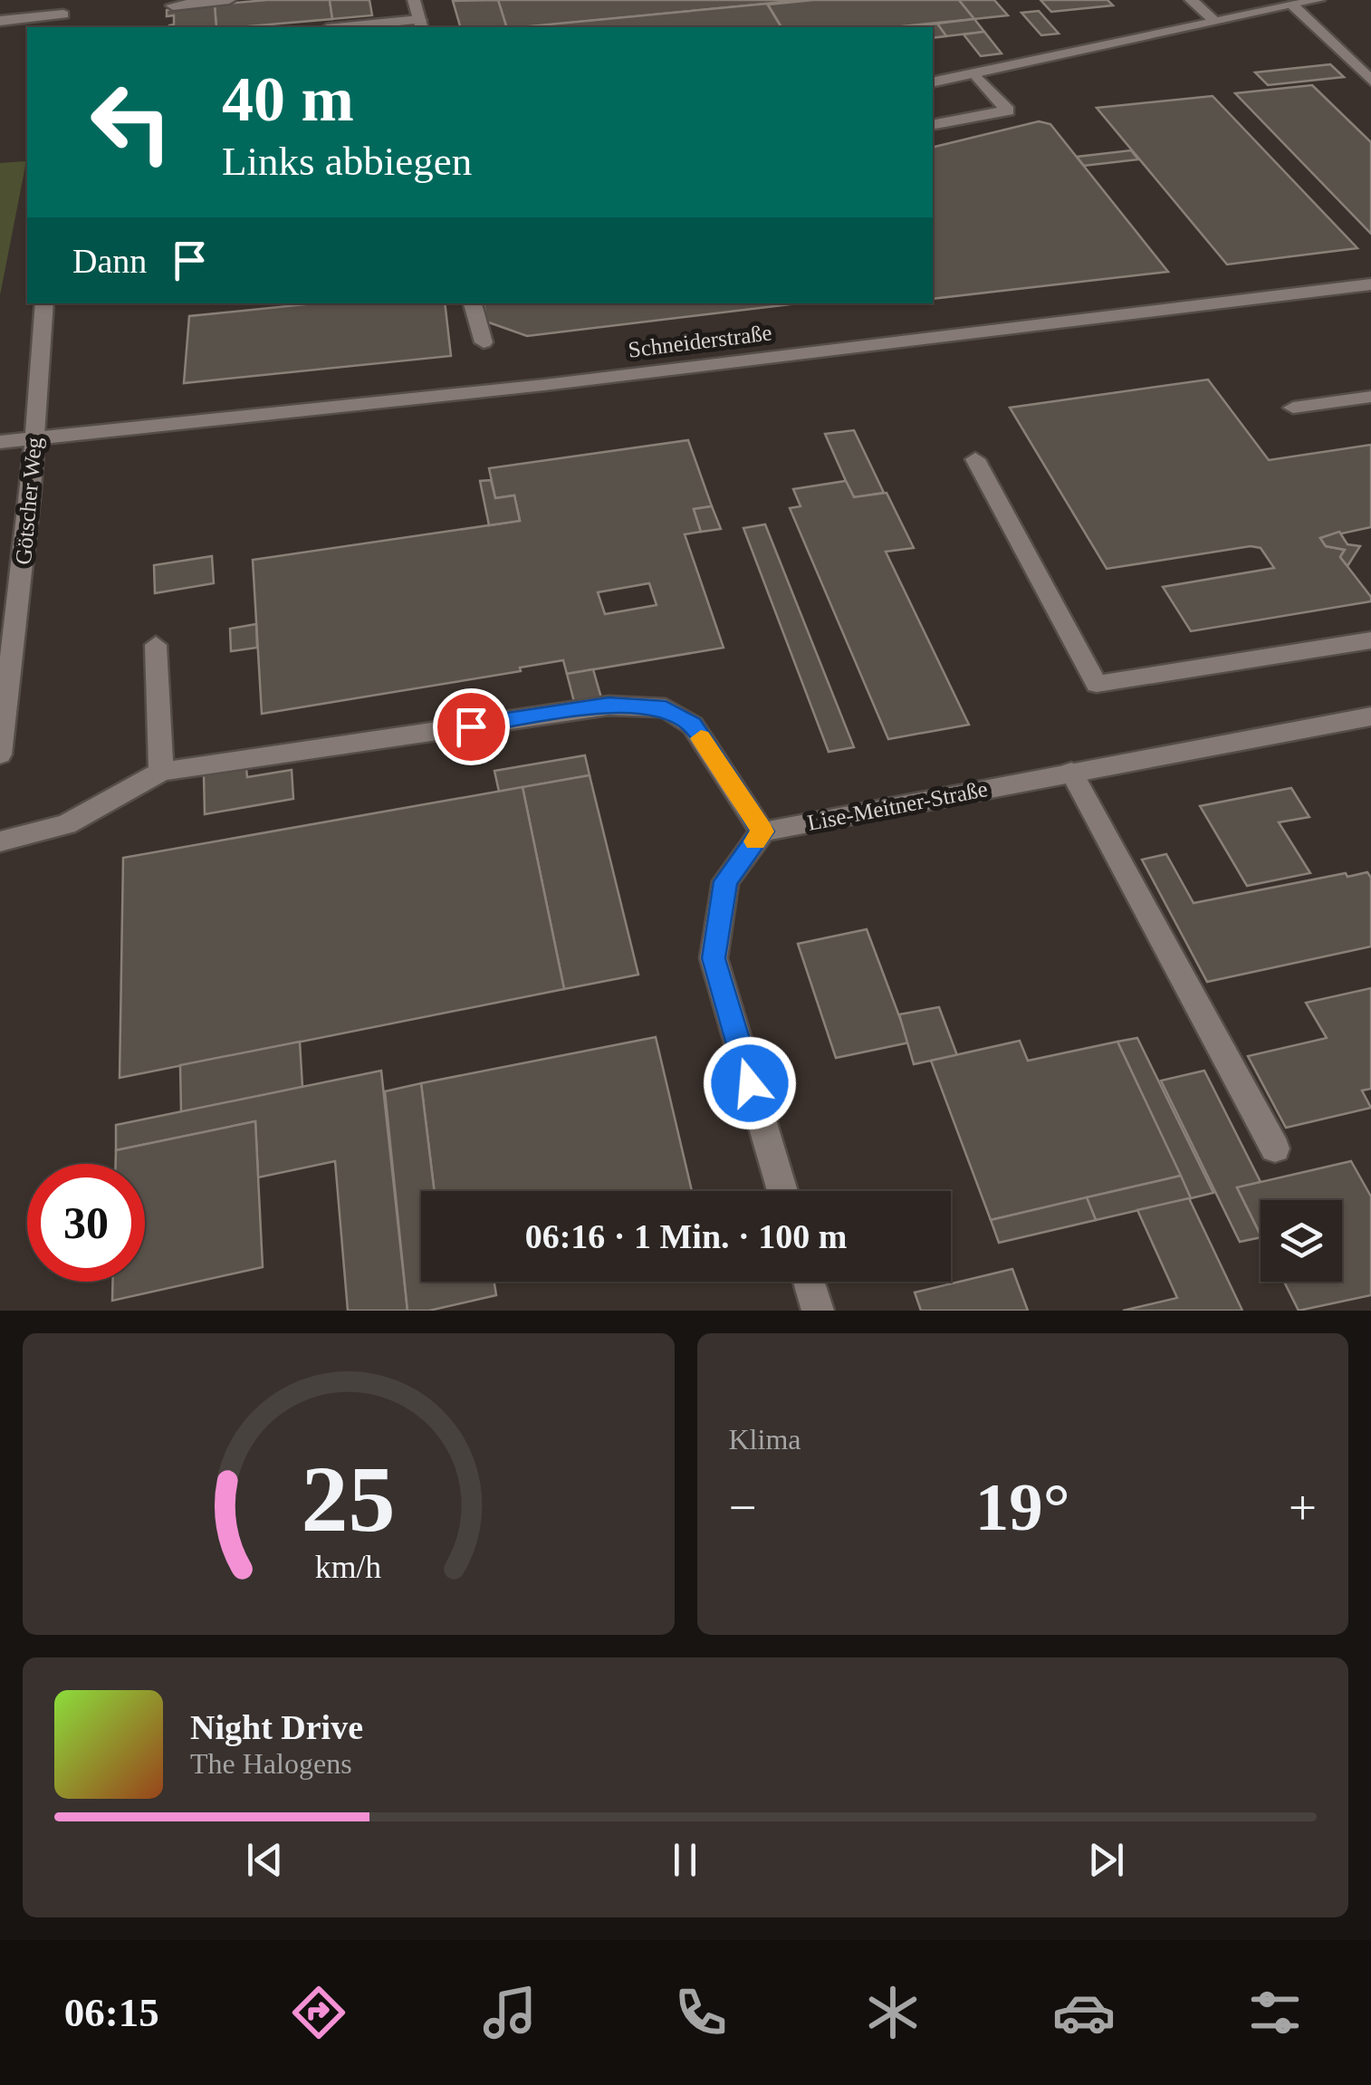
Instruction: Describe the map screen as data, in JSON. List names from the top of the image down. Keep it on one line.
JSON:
{"streets":{"street":["Schneiderstraße","Götscher Weg","Lise-Meitner-Straße"]},"crossings":[["Schneiderstraße","Götscher Weg"]],"page":{"turn":["40 m","Links abbiegen"],"then":"Dann","limit":"30","trip":"06:16 · 1 Min. · 100 m","tile":"Klima","heat":["−","19°","+"],"song":["Night Drive","The Halogens"],"tabs":"06:15","gauge":["25","km/h"]}}
